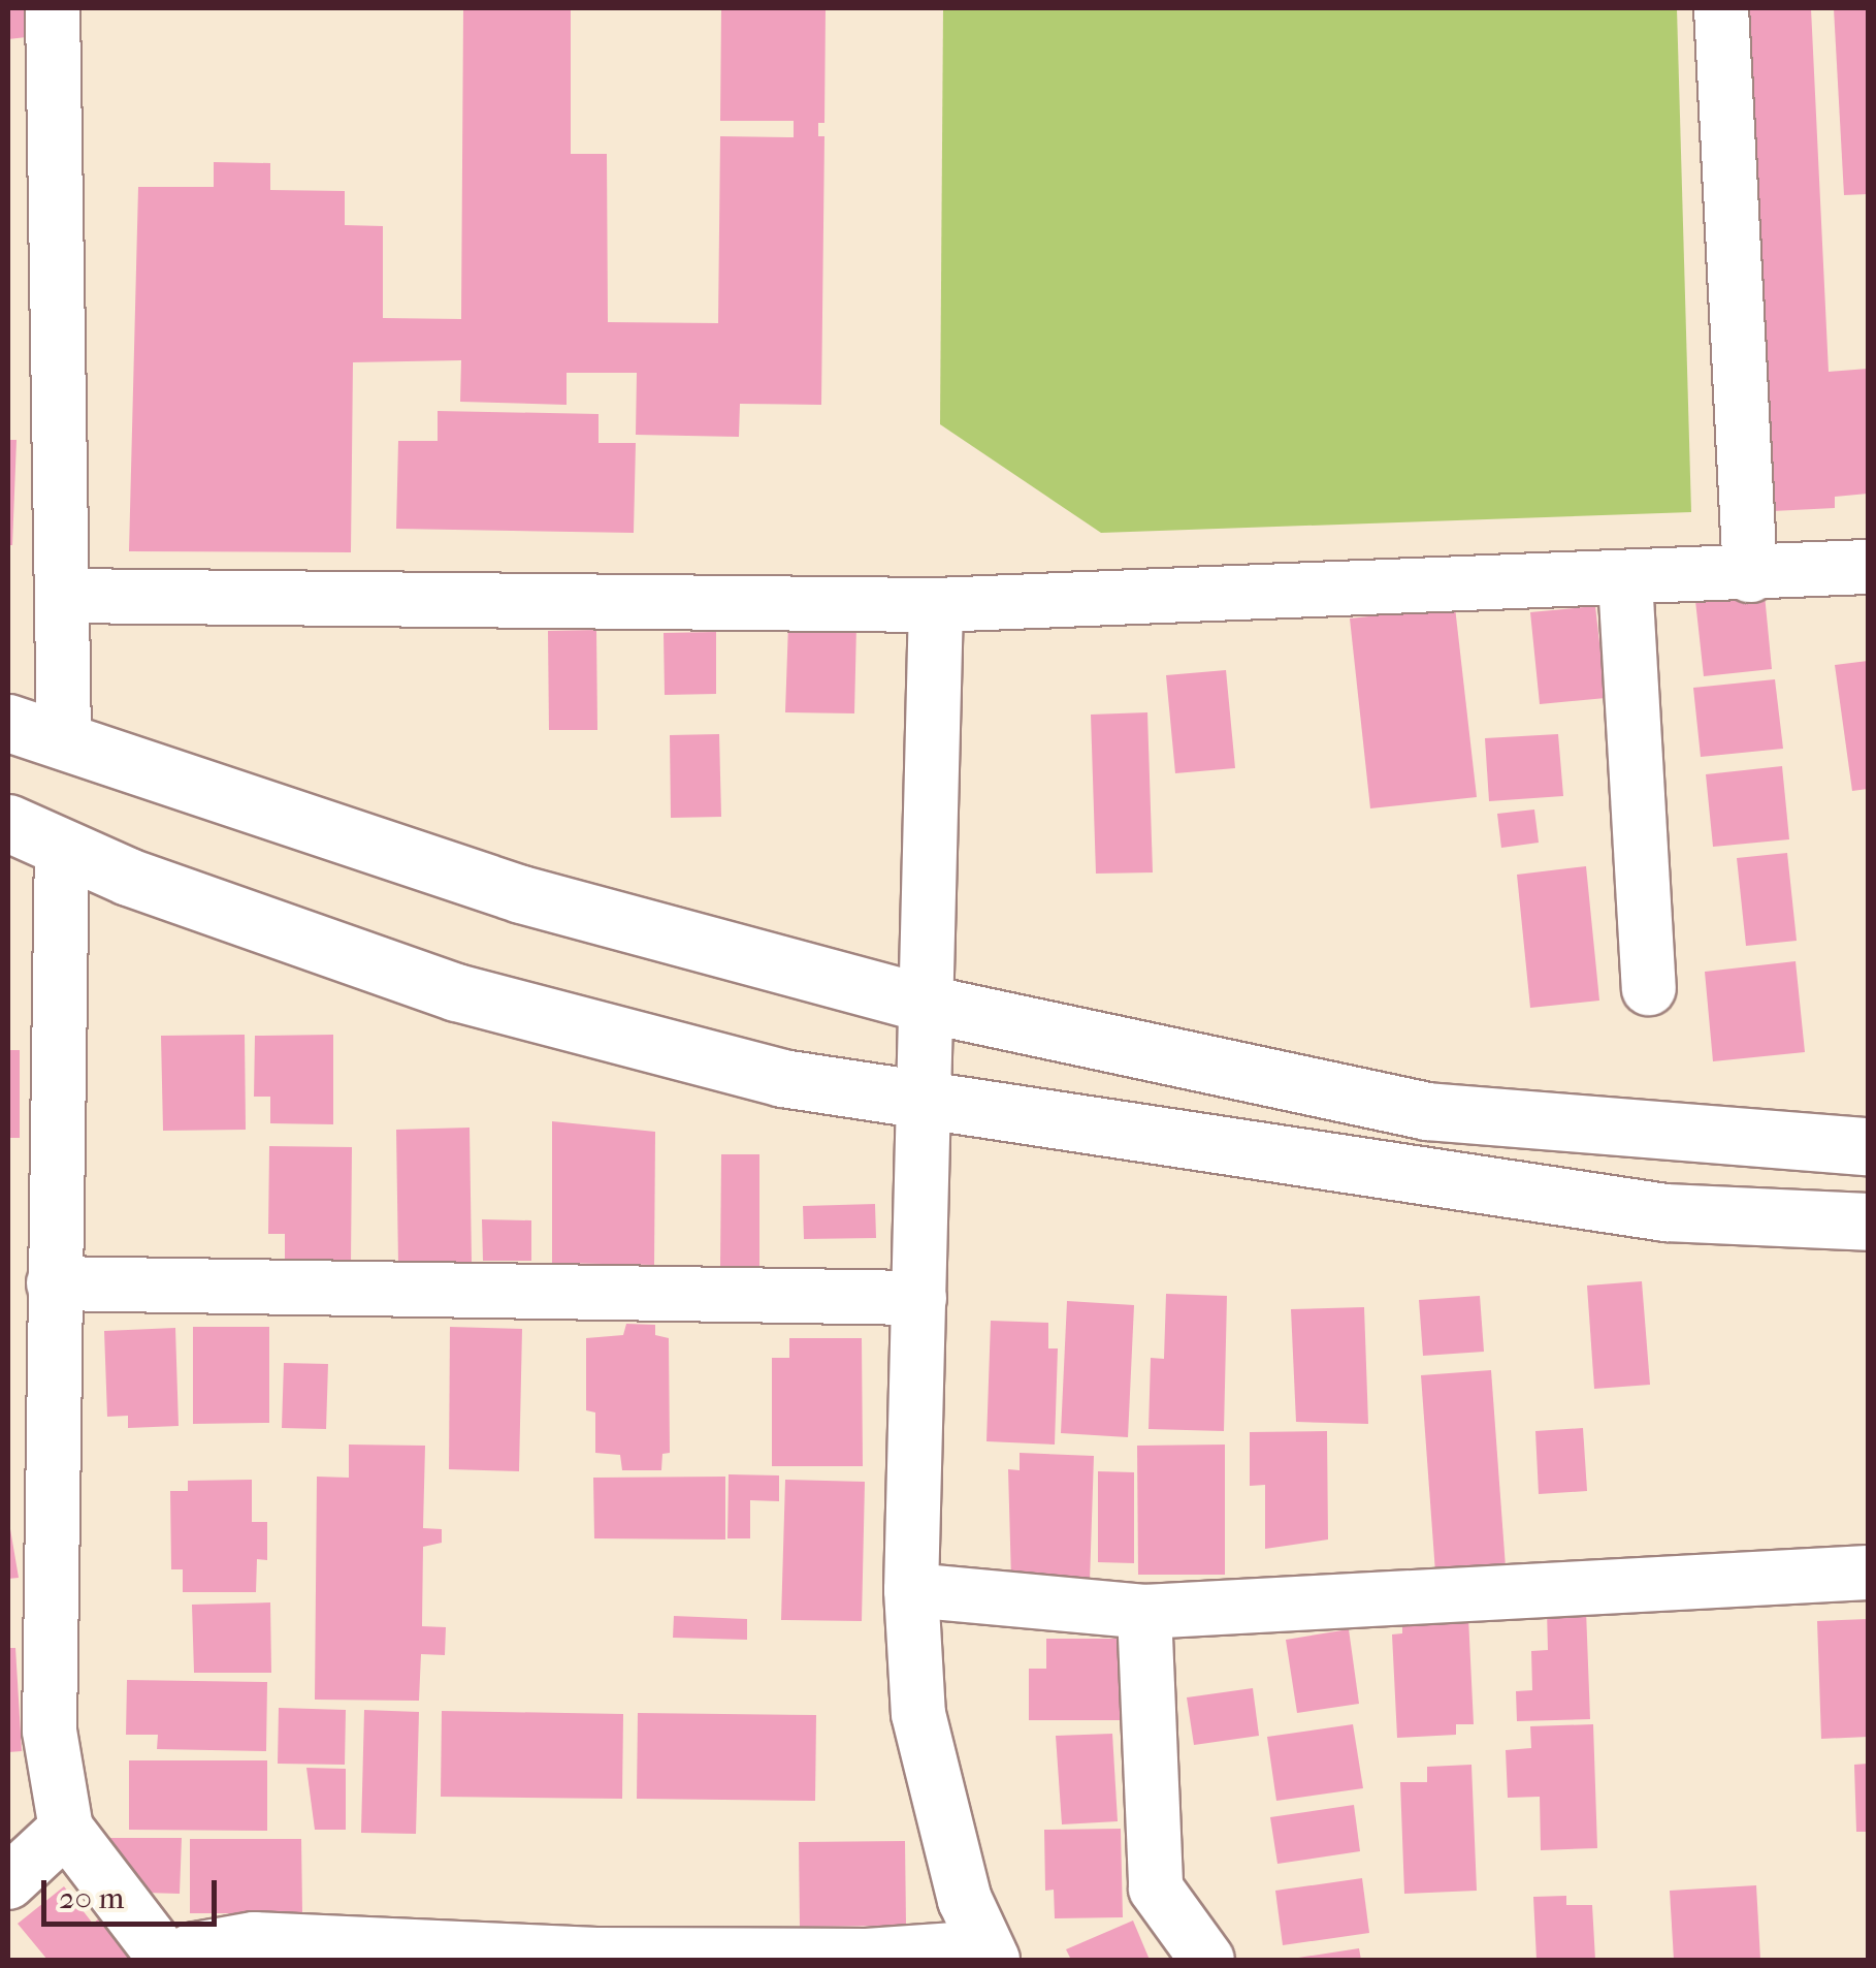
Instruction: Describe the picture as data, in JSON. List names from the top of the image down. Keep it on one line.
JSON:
{"scale_bar":"20 m"}
